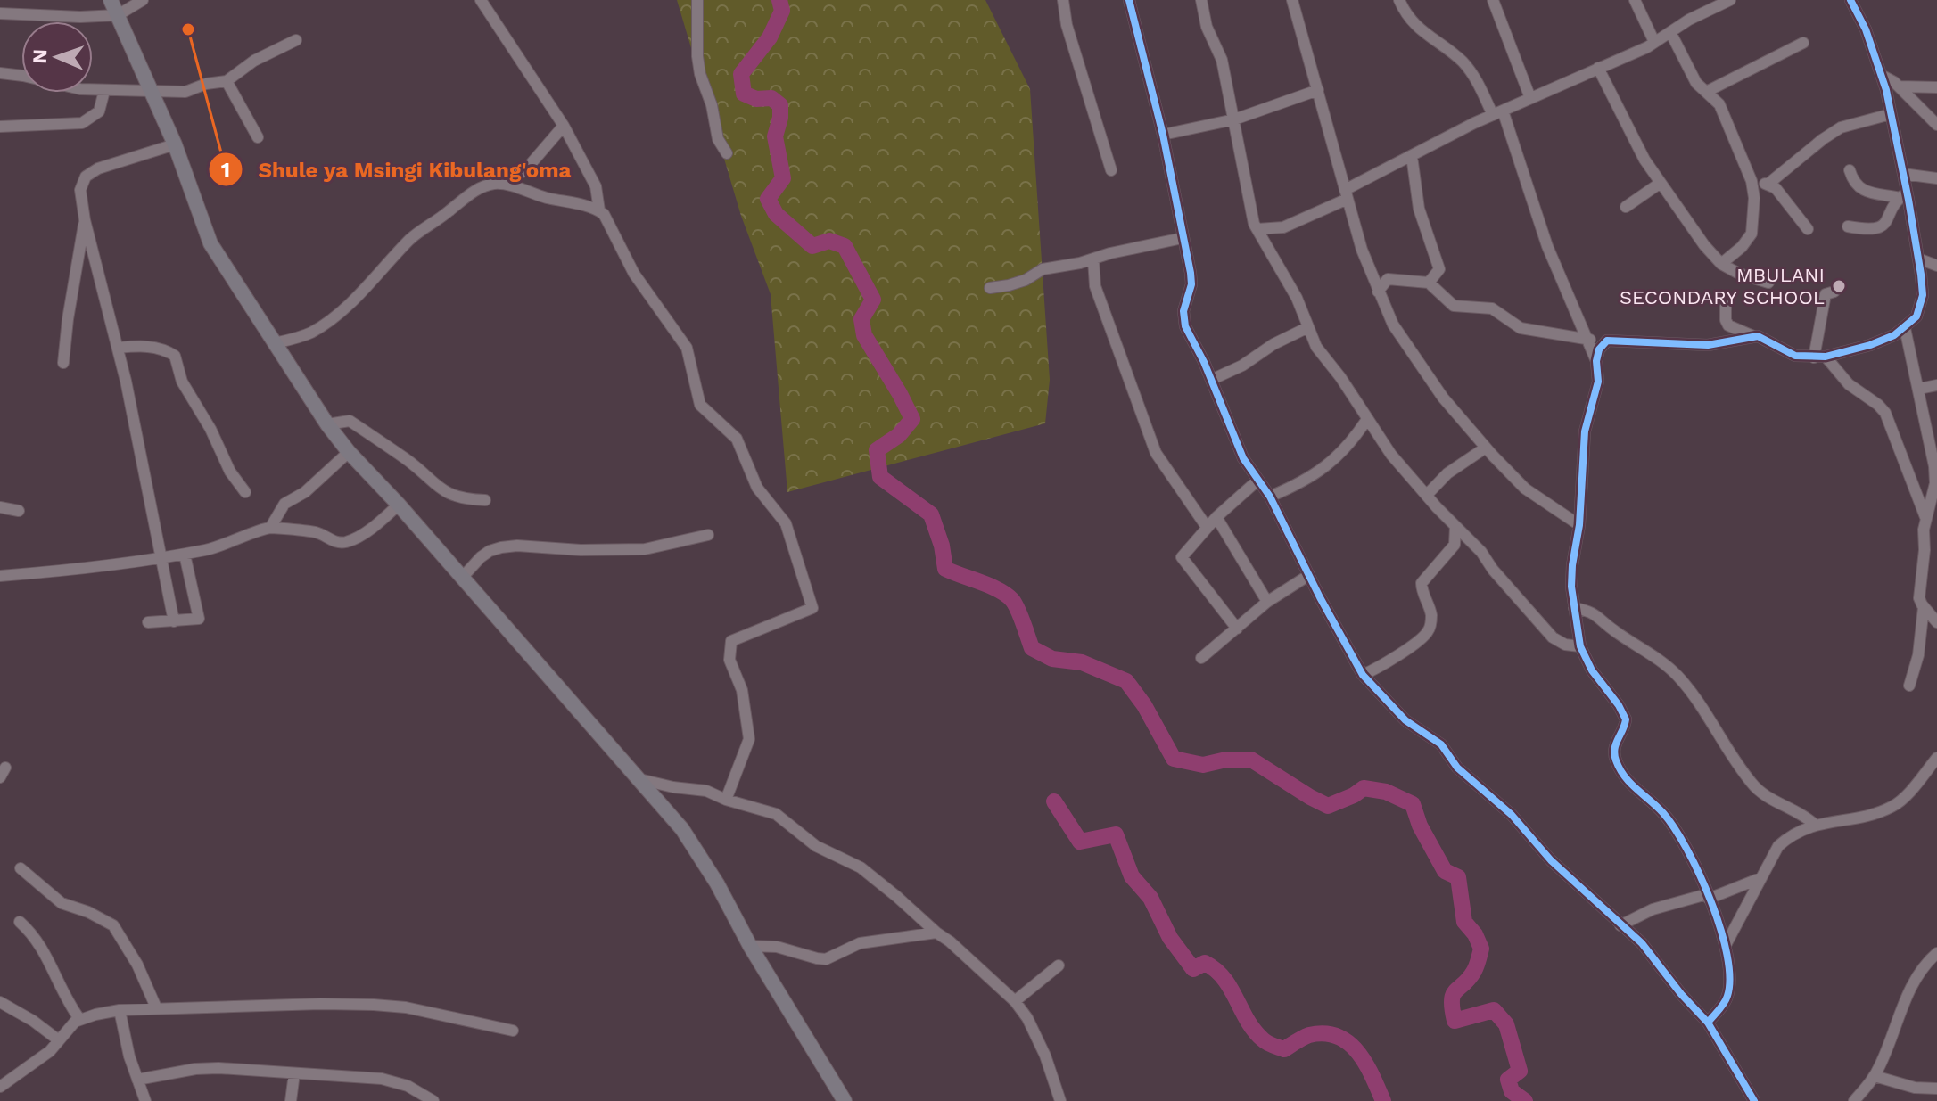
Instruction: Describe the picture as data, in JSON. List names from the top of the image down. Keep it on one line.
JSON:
{"places":["Shule ya Msingi Kibulang'oma","MBULANI SECONDARY SCHOOL"],"north":"left"}
